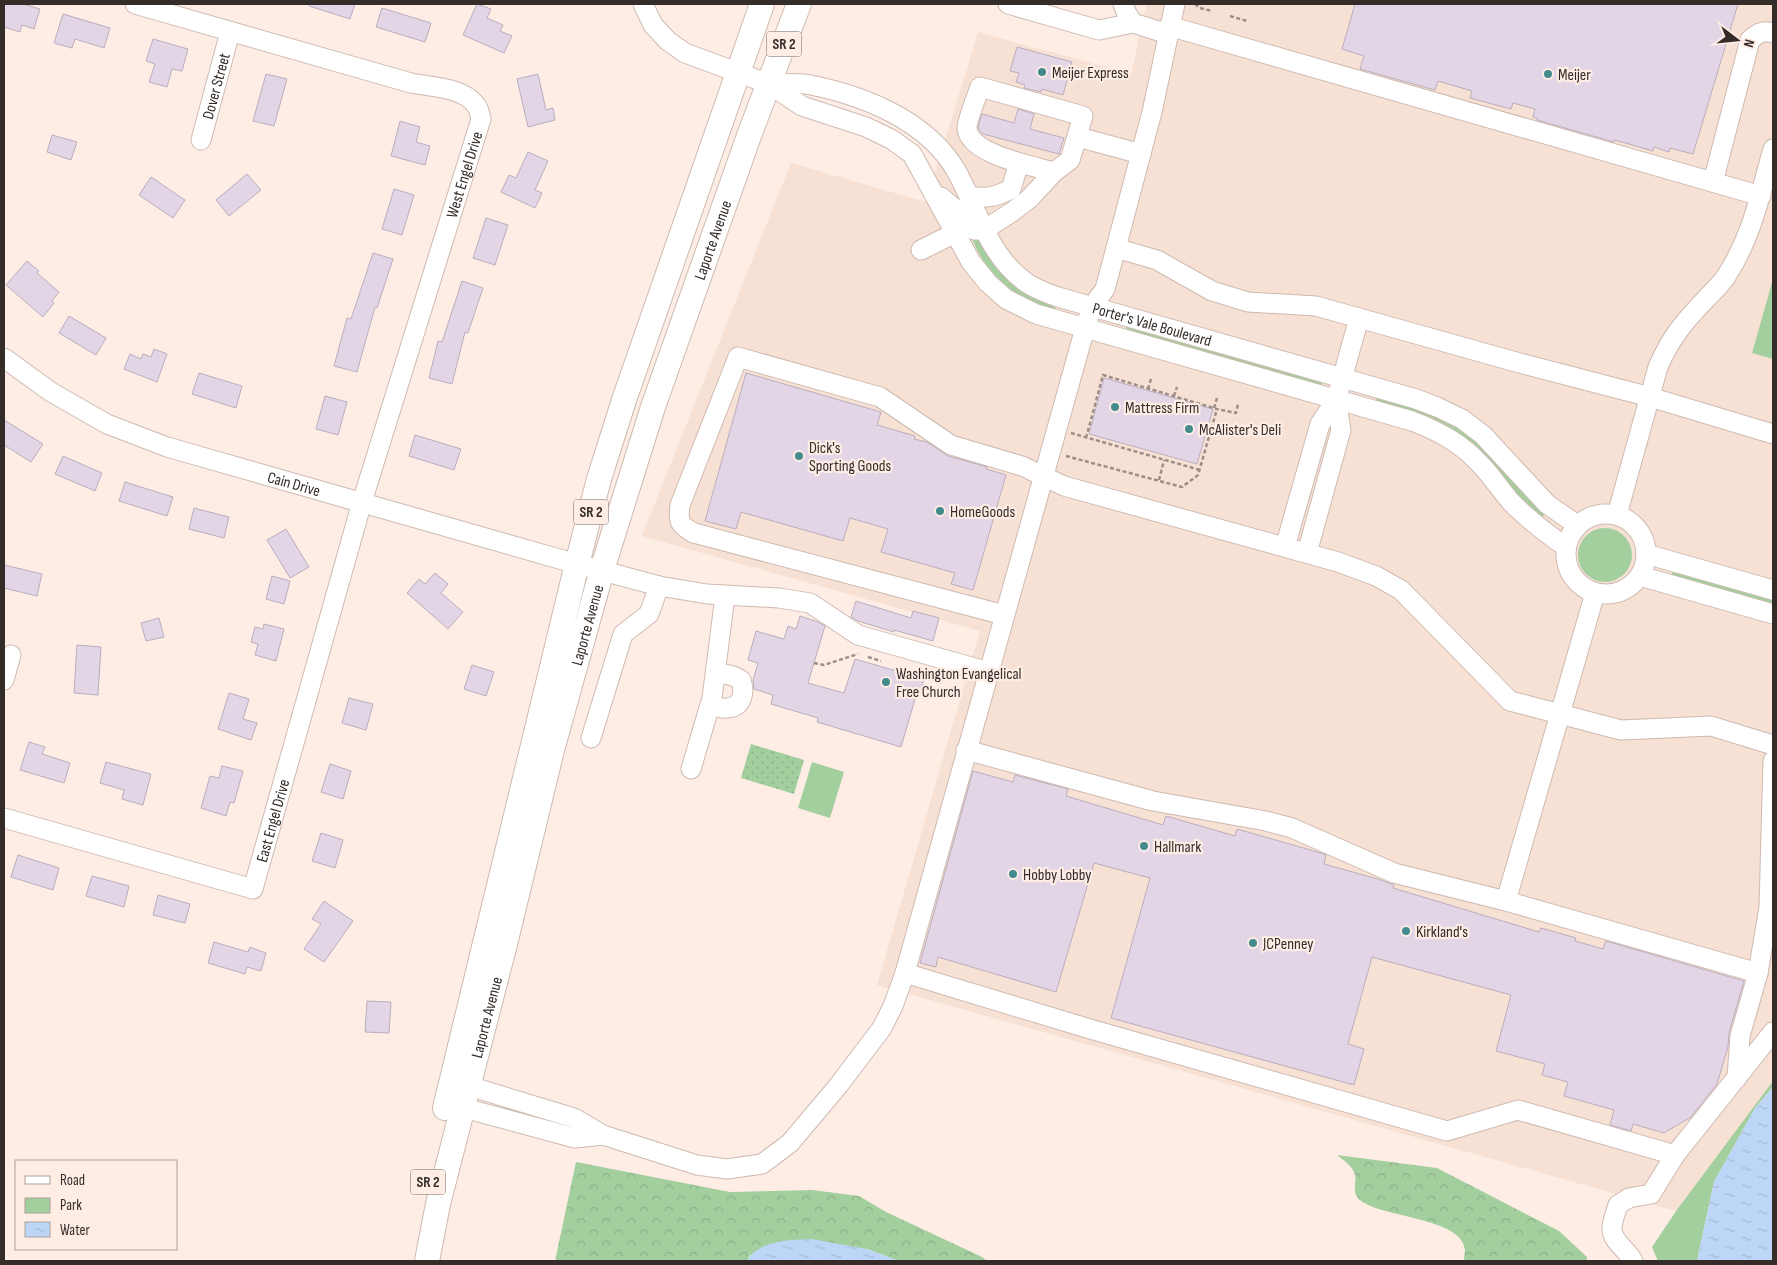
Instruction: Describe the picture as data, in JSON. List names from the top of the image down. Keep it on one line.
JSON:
{"streets":{"main road":["SR 2","Laporte Avenue"],"street":["Dover Street","West Engel Drive","Porter's Vale Boulevard","Cain Drive","East Engel Drive"]},"crossings":[["Dover Street","West Engel Drive"],["West Engel Drive","Cain Drive"],["West Engel Drive","East Engel Drive"],["Laporte Avenue","Porter's Vale Boulevard"],["Laporte Avenue","Cain Drive"],["Cain Drive","East Engel Drive"]],"places":["Meijer Express","Meijer","Mattress Firm","McAlister's Deli","Dick's Sporting Goods","HomeGoods","Washington Evangelical Free Church","Hallmark","Hobby Lobby","Kirkland's","JCPenney"],"legend":["Road","Park","Water"],"north":"right"}
